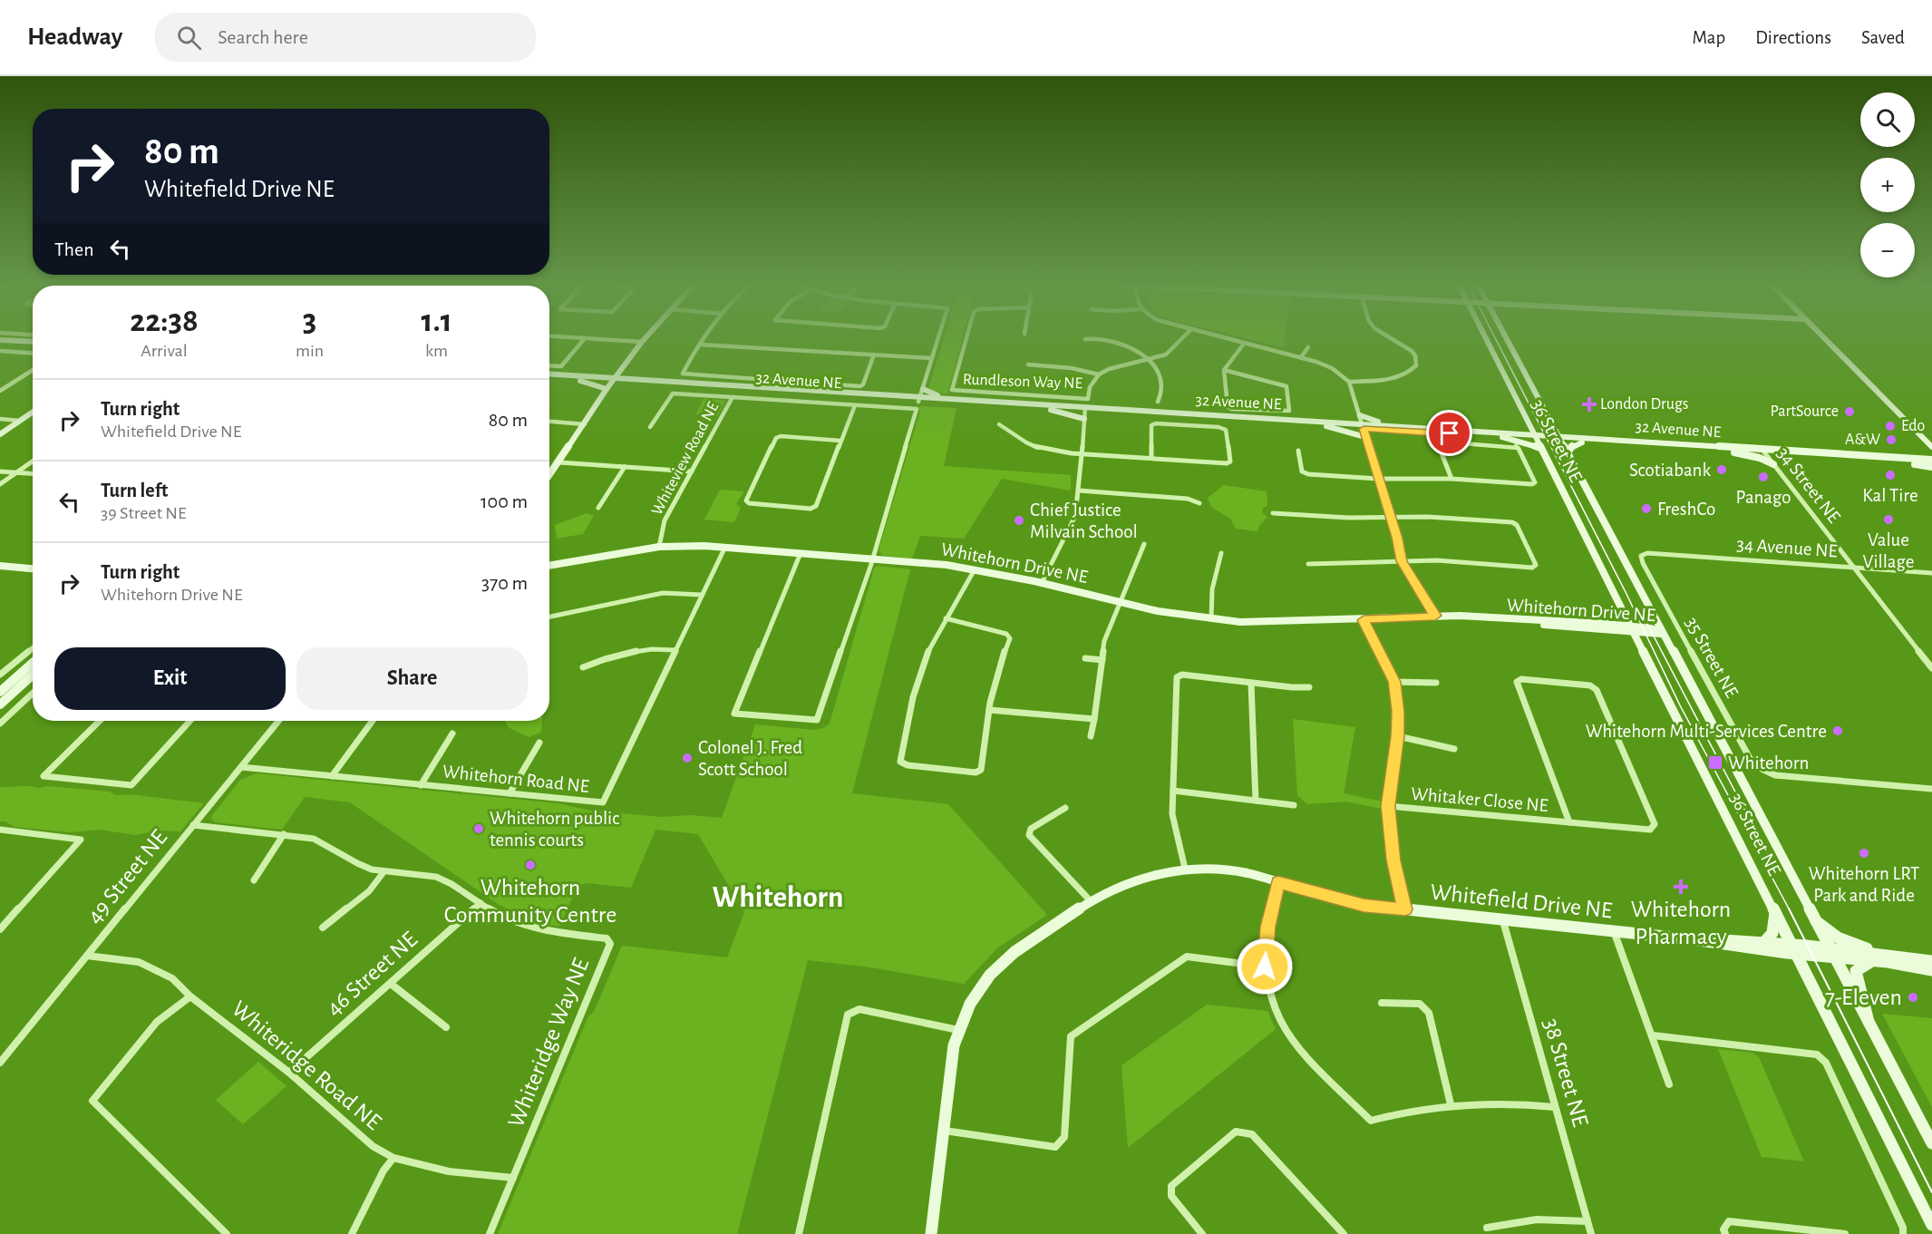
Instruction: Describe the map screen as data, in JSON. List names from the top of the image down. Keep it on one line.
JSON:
{"streets":{"main road":["32 Avenue NE","36 Street NE","Whitehorn Drive NE","Whitefield Drive NE"],"street":["Rundleson Way NE","Whiteview Road NE","34 Street NE","34 Avenue NE","35 Street NE","Whitehorn Road NE","Whitaker Close NE","49 Street NE","46 Street NE","Whiteridge Way NE","Whiteridge Road NE","38 Street NE"]},"crossings":[["32 Avenue NE","36 Street NE"],["32 Avenue NE","34 Street NE"],["36 Street NE","Whitehorn Drive NE"],["36 Street NE","Whitefield Drive NE"],["Whiteview Road NE","Whitehorn Drive NE"],["34 Street NE","34 Avenue NE"],["34 Avenue NE","35 Street NE"],["Whitehorn Drive NE","Whitehorn Road NE"],["Whitehorn Road NE","49 Street NE"],["49 Street NE","Whiteridge Way NE"],["49 Street NE","Whiteridge Road NE"],["Whitefield Drive NE","38 Street NE"],["46 Street NE","Whiteridge Way NE"],["46 Street NE","Whiteridge Road NE"],["Whiteridge Way NE","Whiteridge Road NE"]],"districts":["Whitehorn"],"places":{"health":["London Drugs","Whitehorn Pharmacy"],"other":["PartSource","Edo","A&W","Scotiabank","Kal Tire","Panago","FreshCo","Value Village","Chief Justice Milvain School","Whitehorn Multi-Services Centre","Colonel J. Fred Scott School","Whitehorn public tennis courts","Whitehorn LRT Park and Ride","Whitehorn Community Centre","7-Eleven"],"transit":["Whitehorn"]},"page":{"header":"Headway","search":"Search here","nav":["Map","Directions","Saved"],"map_buttons":["+","−"],"turn":["80 m","Whitefield Drive NE"],"then":"Then","eta":["22:38","Arrival","3","min","1.1","km"],"list":[{"name":"Turn right","note":"Whitefield Drive NE","value":"80 m"},{"name":"Turn left","note":"39 Street NE","value":"100 m"},{"name":"Turn right","note":"Whitehorn Drive NE","value":"370 m"}],"buttons":["Exit","Share"]}}
